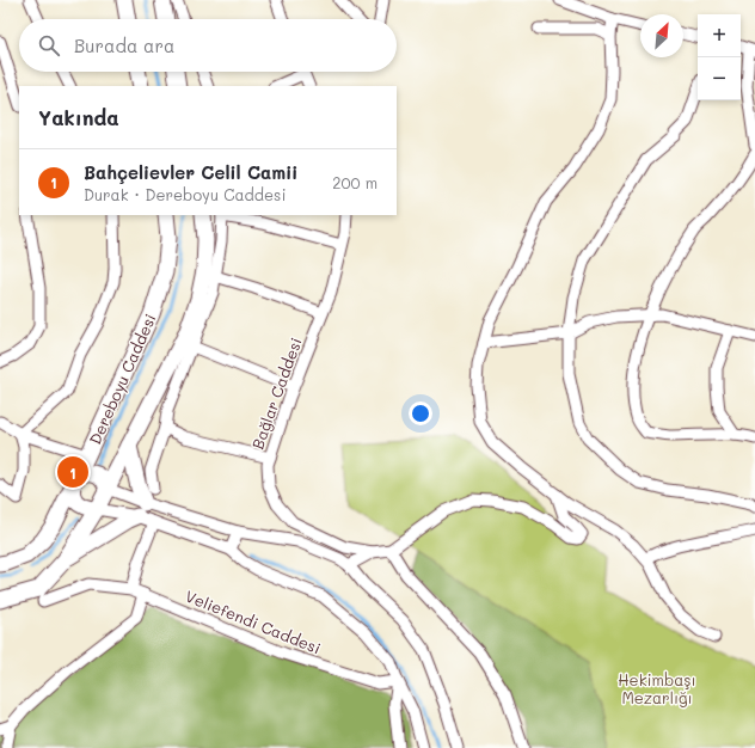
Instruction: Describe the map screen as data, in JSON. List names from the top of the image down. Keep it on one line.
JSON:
{"streets":{"main road":["Dereboyu Caddesi"],"street":["Bağlar Caddesi","Veliefendi Caddesi"]},"parks":["Hekimbaşı Mezarlığı"],"north":"top right","page":{"map_buttons":["+","−"],"search":"Burada ara","heading":"Yakında","list":[{"mark":"1","name":"Bahçelievler Celil Camii","note":"Durak · Dereboyu Caddesi","value":"200 m"}],"pins":"1"}}
